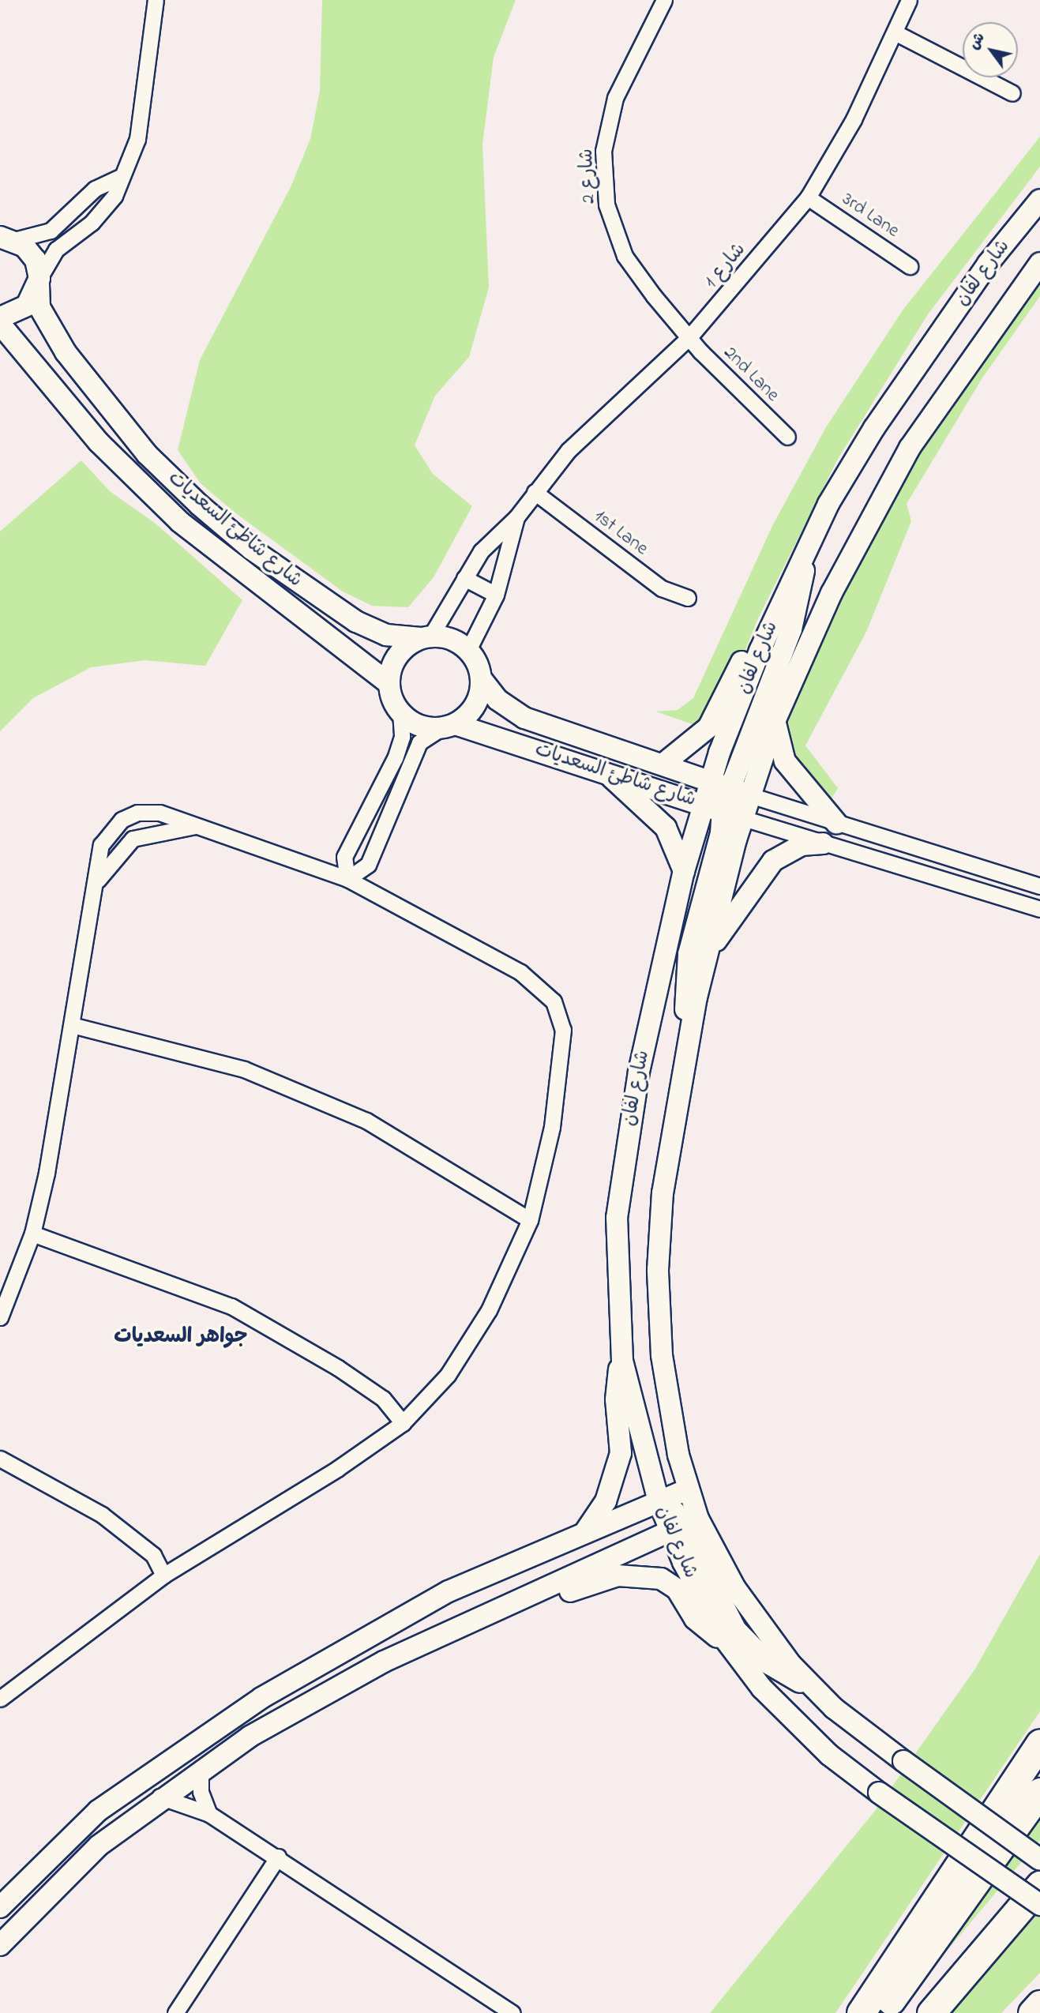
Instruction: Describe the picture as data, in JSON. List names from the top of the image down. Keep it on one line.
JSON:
{"streets":{"street":["شارع 2","3rd Lane","شارع 1","شارع لفان","2nd Lane","شارع شاطئ السعديات","1st Lane"]},"crossings":[["شارع 2","شارع 1"],["شارع 2","2nd Lane"],["3rd Lane","شارع 1"],["شارع 1","2nd Lane"],["شارع 1","شارع شاطئ السعديات"],["شارع 1","1st Lane"],["شارع لفان","شارع شاطئ السعديات"]],"districts":["جواهر السعديات"],"north":"top left"}
